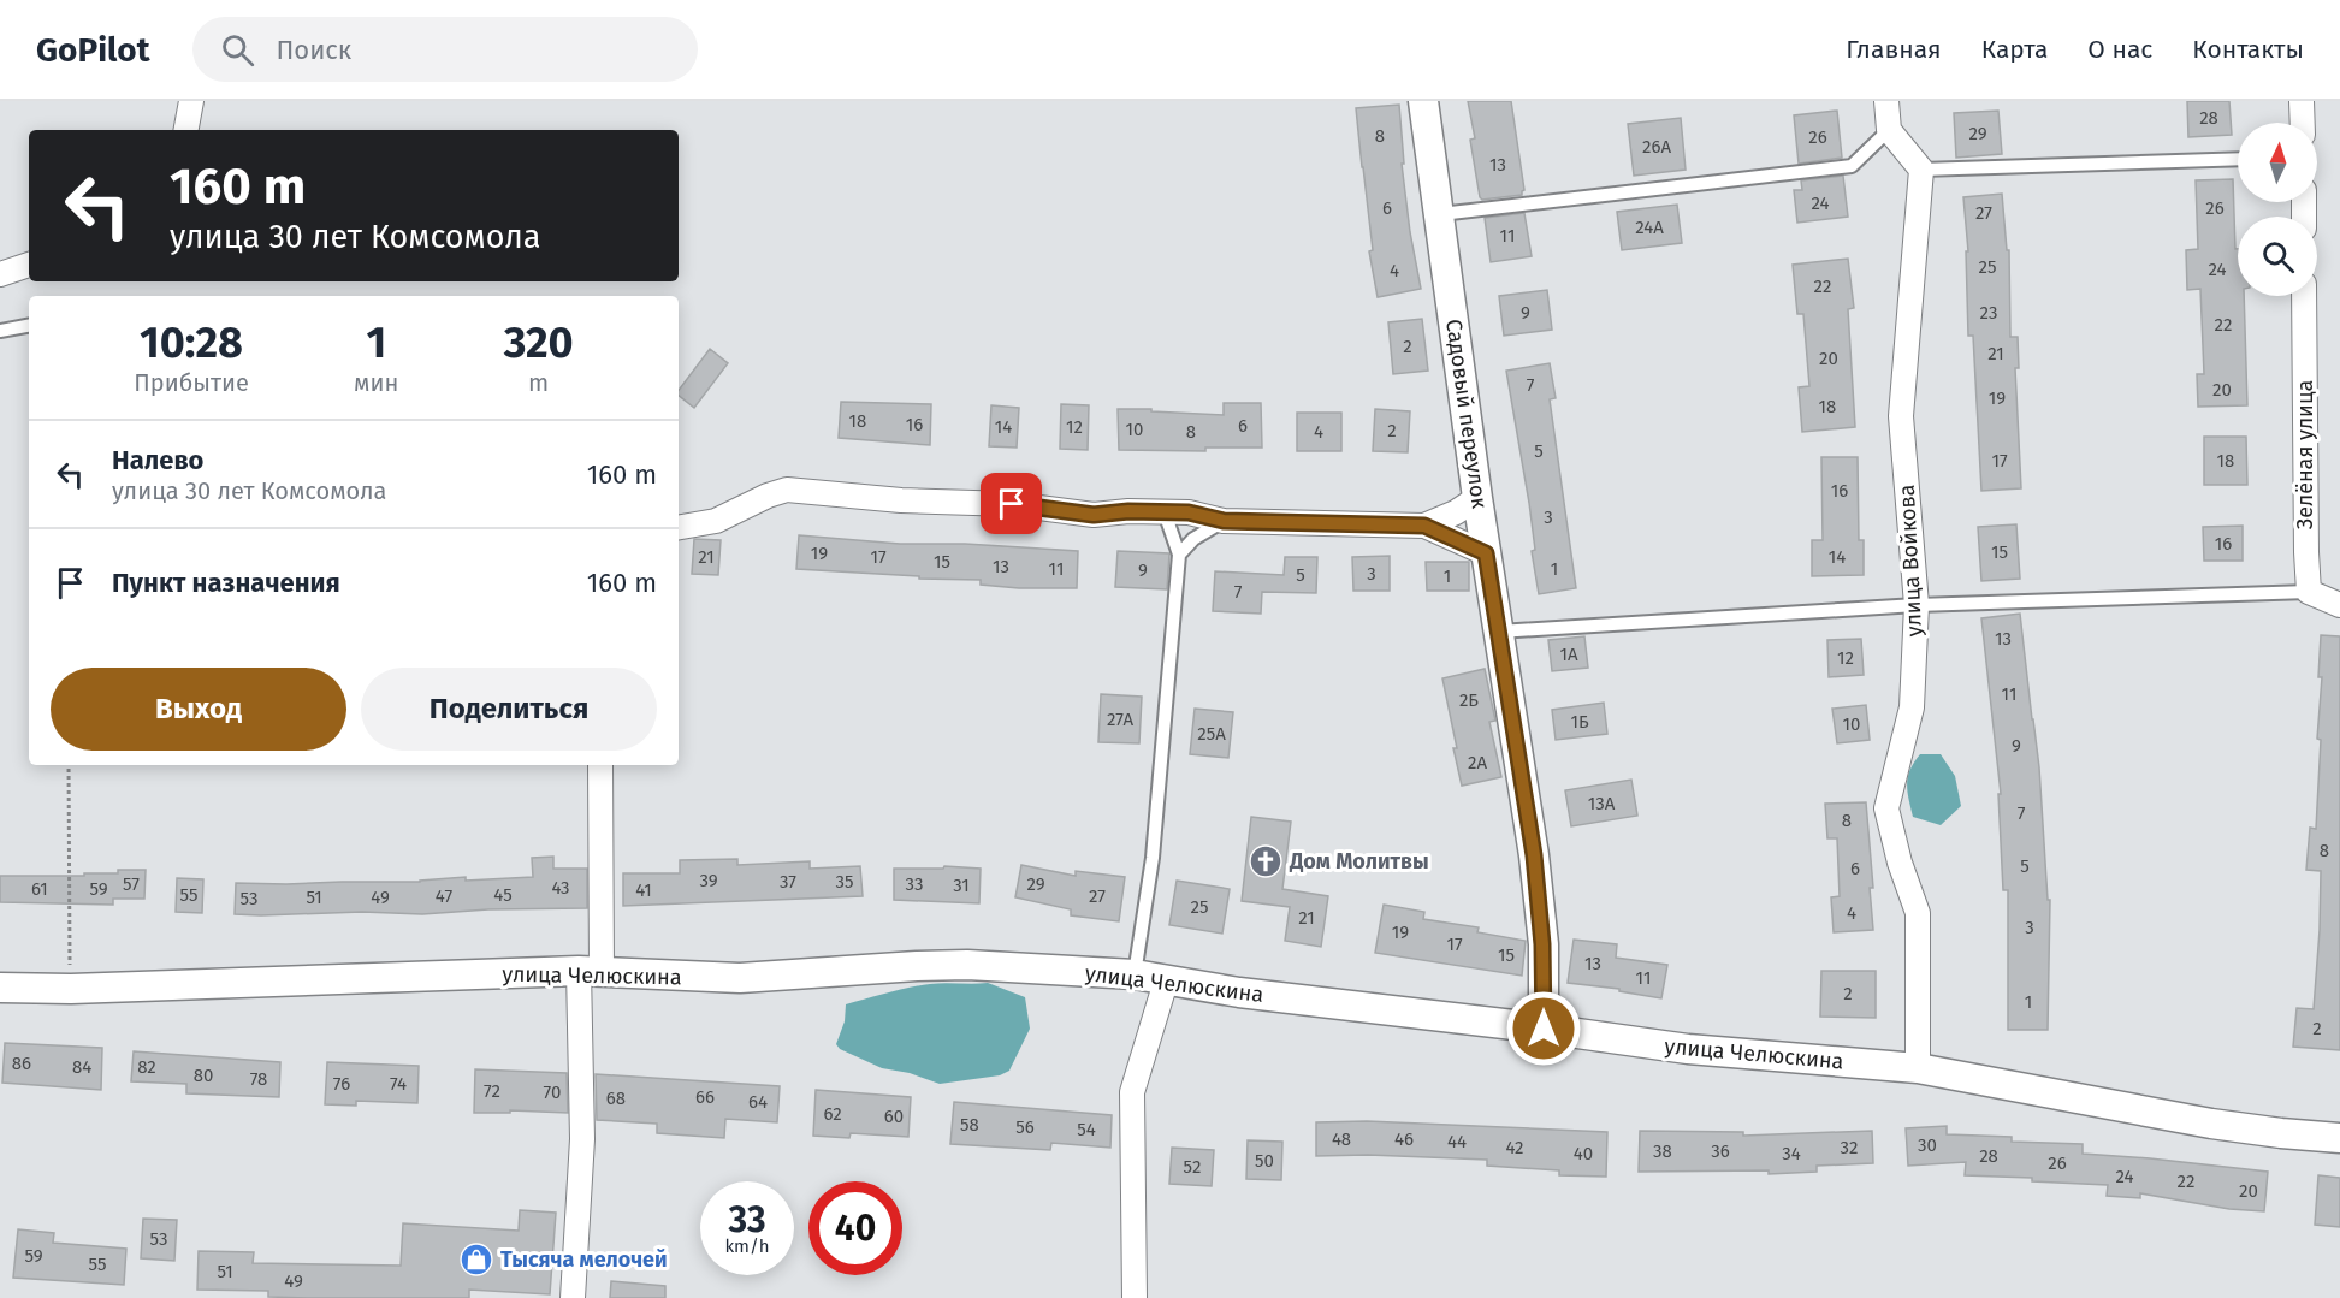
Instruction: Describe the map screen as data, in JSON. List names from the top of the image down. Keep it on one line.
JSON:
{"streets":{"street":["Садовый переулок","Зелёная улица","улица Войкова","улица Челюскина"]},"crossings":[["Садовый переулок","улица Челюскина"],["улица Войкова","улица Челюскина"]],"places":{"church":["Дом Молитвы"],"shop":["Тысяча мелочей"]},"house_numbers":["28","29","8","26","26А","13","24","6","26","27","24А","11","25","24","4","22","9","23","22","2","21","20","7","20","19","18","18","16","6","14","12","10","2","8","4","5","17","18","16","3","16","15","19","21","17","14","15","13","11","1","9","3","5","1","7","13","1А","12","11","2Б","27А","1Б","10","25А","9","2А","13А","7","8","8","5","6","39","37","35","57","33","29","31","43","61","59","41","55","45","47","27","51","49","53","25","4","21","3","19","17","15","13","11","2","1","2","86","84","82","80","78","76","74","72","70","66","68","64","62","60","58","56","54","48","46","44","30","42","32","38","36","40","34","28","50","26","52","24","22","20","53","59","55","51","49"],"north":"top","page":{"header":"GoPilot","search":"Поиск","nav":["Главная","Карта","О нас","Контакты"],"turn":["160 m","улица 30 лет Комсомола"],"eta":["10:28","Прибытие","1","мин","320","m"],"list":[{"name":"Налево","note":"улица 30 лет Комсомола","value":"160 m"},{"name":"Пункт назначения","value":"160 m"}],"buttons":["Выход","Поделиться"],"speed":"33 km/h","limit":"40"}}
